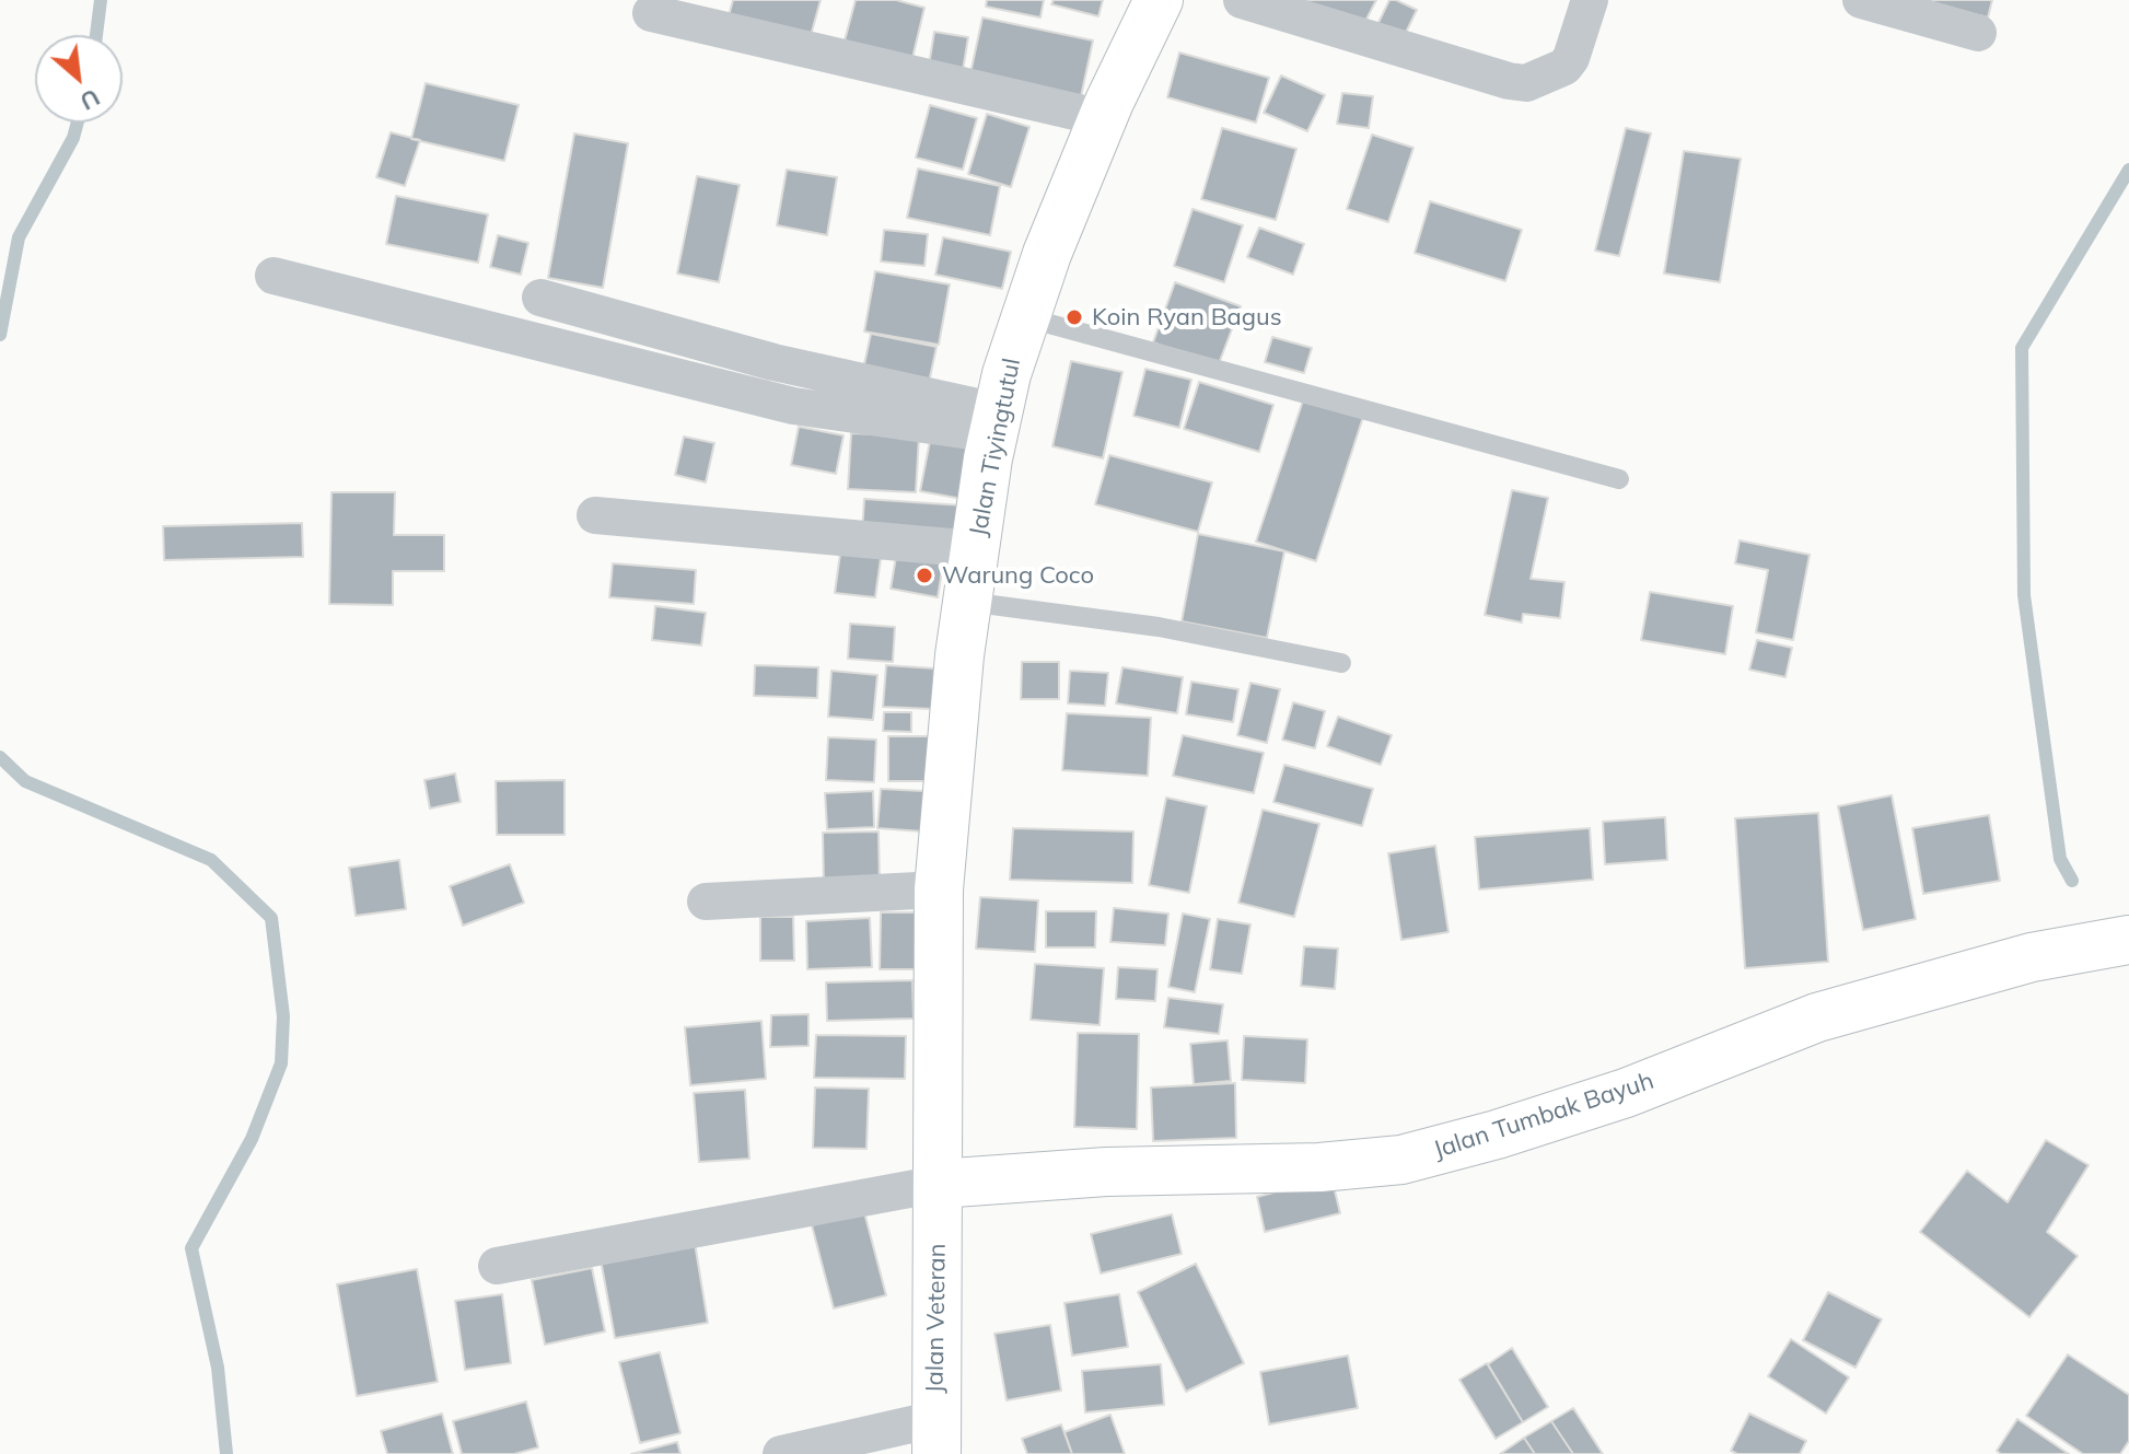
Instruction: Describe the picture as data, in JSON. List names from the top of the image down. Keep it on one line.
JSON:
{"streets":{"street":["Jalan Tiyingtutul","Jalan Tumbak Bayuh","Jalan Veteran"]},"crossings":[["Jalan Tiyingtutul","Jalan Tumbak Bayuh"],["Jalan Tiyingtutul","Jalan Veteran"],["Jalan Tumbak Bayuh","Jalan Veteran"]],"places":["Koin Ryan Bagus","Warung Coco"],"north":"bottom right"}
